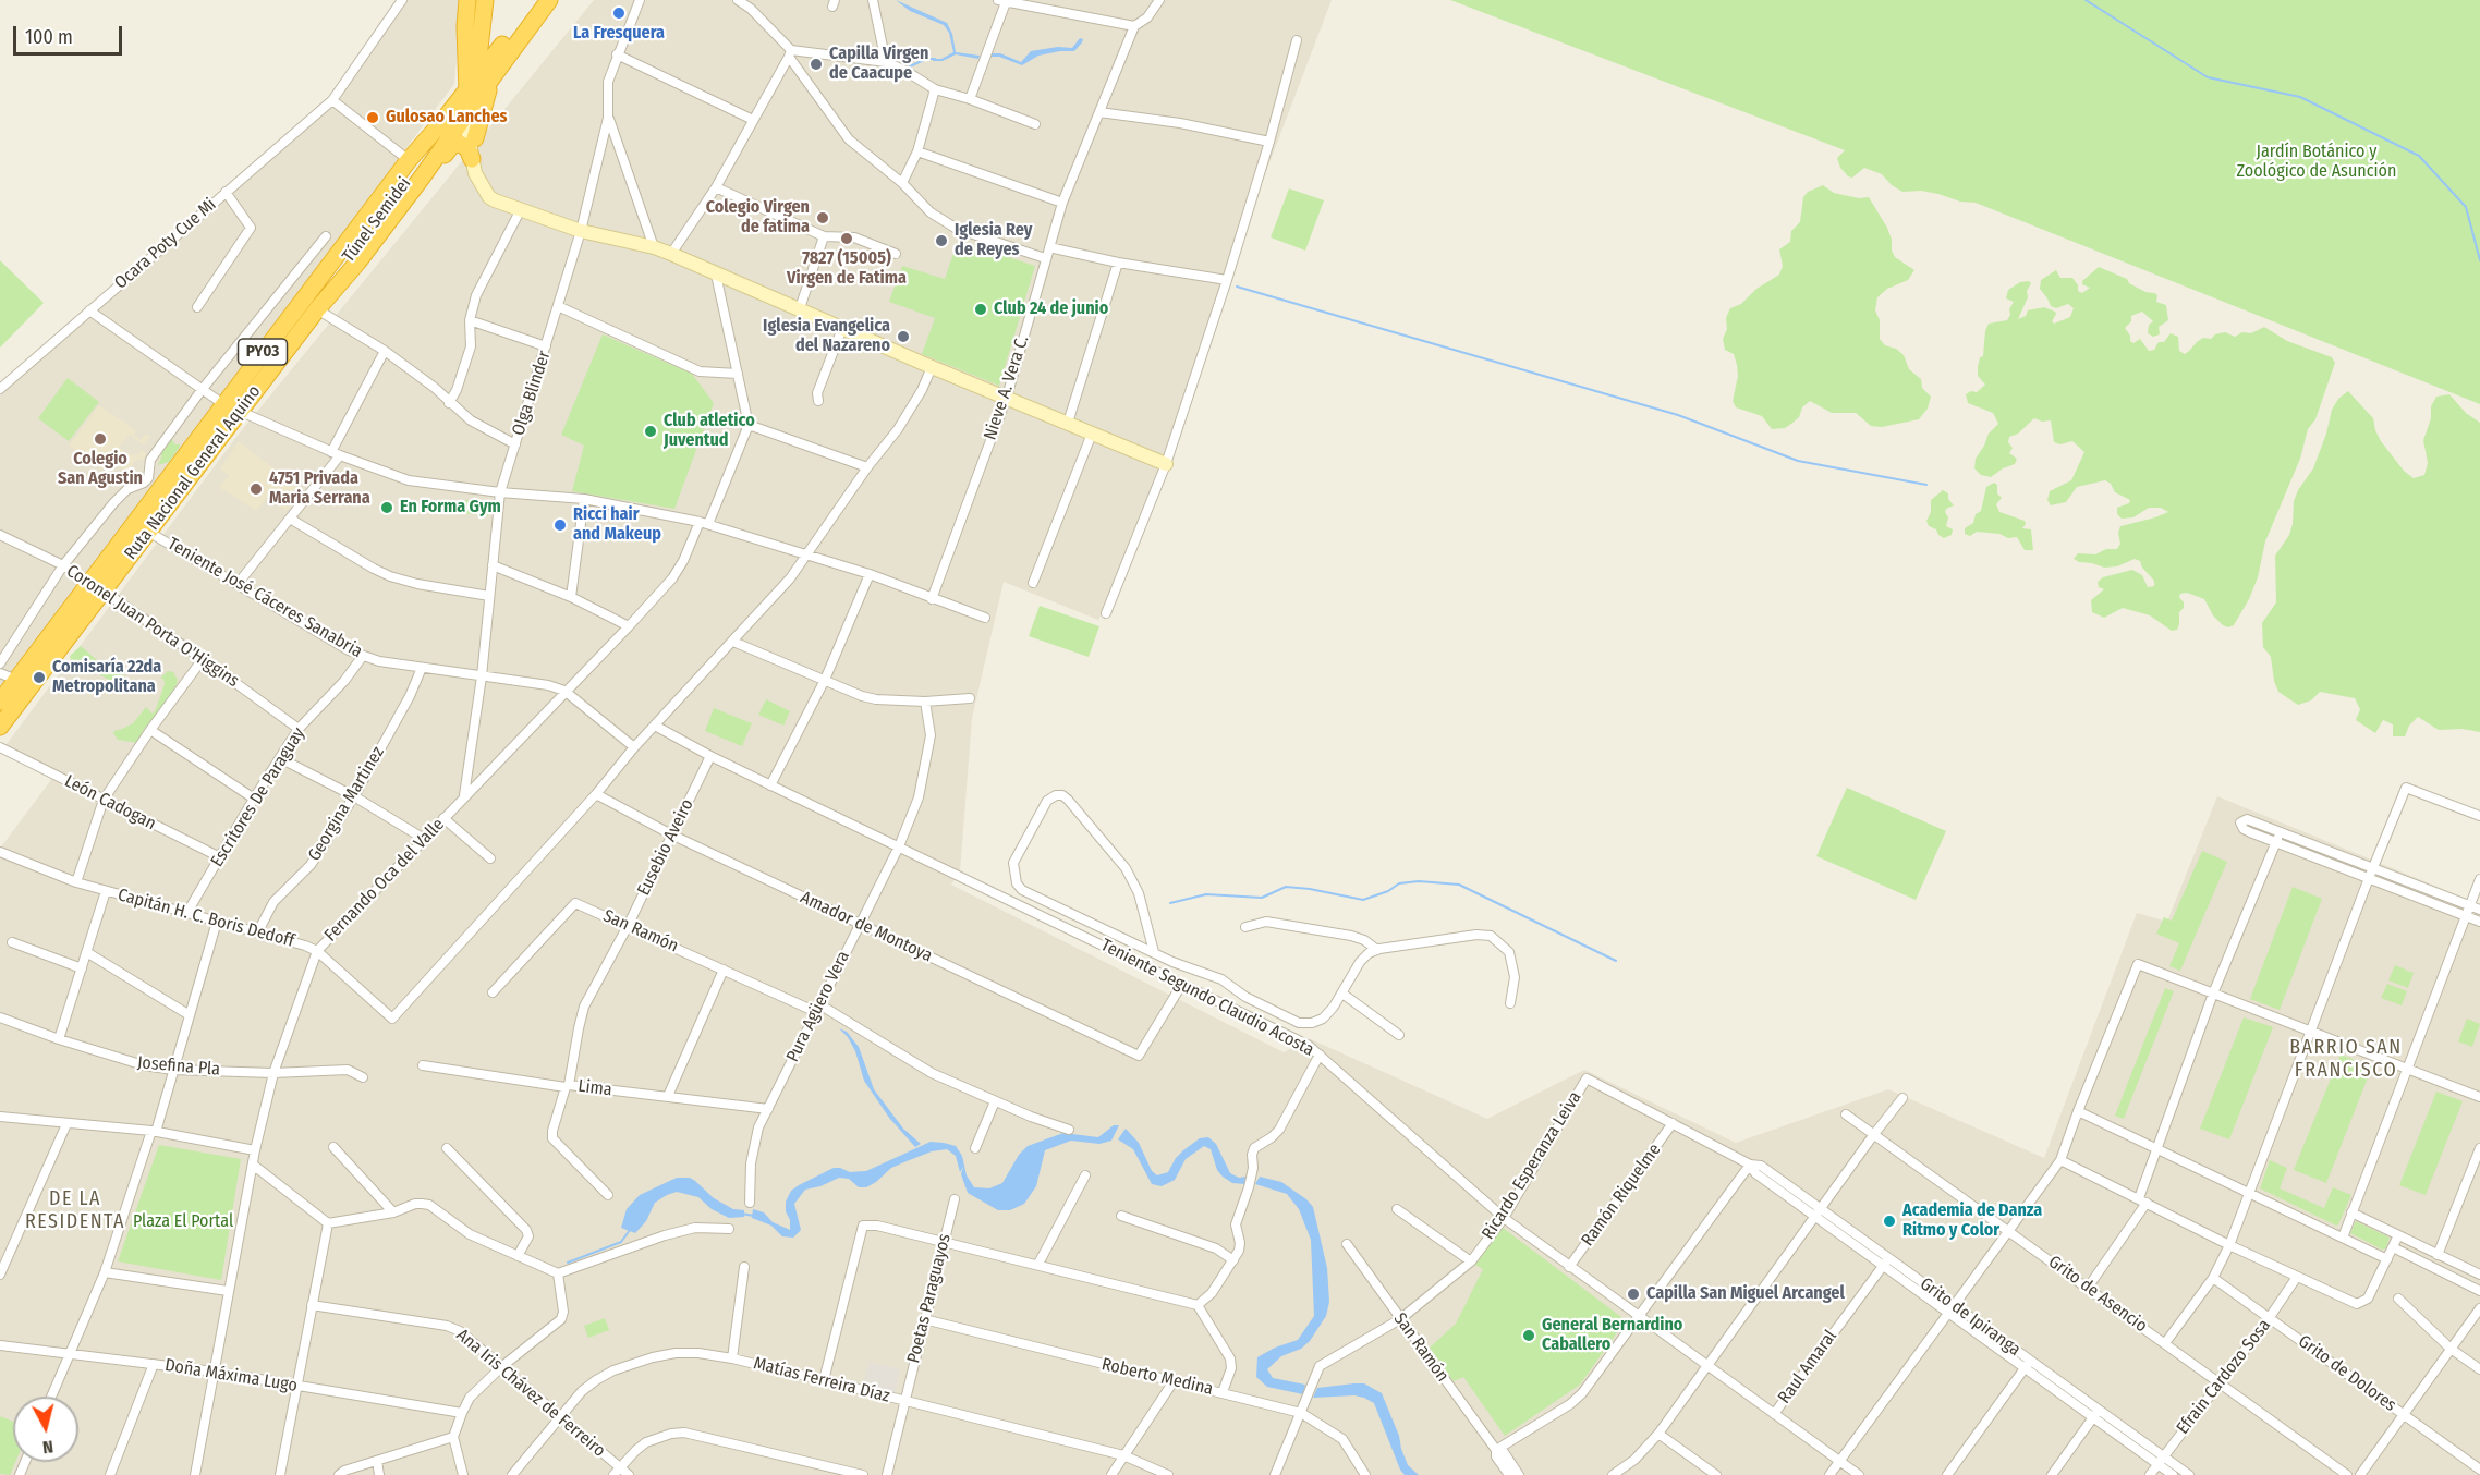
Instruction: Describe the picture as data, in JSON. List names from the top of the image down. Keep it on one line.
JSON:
{"streets":{"highway":["Túnel Semidei","PY03","Ruta Nacional General Aquino"],"street":["Ocara Poty Cue Mi","Nieve A. Vera C.","Olga Blinder","Teniente José Cáceres Sanabria","Coronel Juan Porta O'Higgins","Escritores De Paraguay","León Cadogan","Georgina Martinez","Eusebio Aveiro","Fernando Oca del Valle","Capitán H. C. Boris Dedoff","Amador de Montoya","San Ramón","Teniente Segundo Claudio Acosta","Pura Agüero Vera","Josefina Pla","Lima","Ricardo Esperanza Leiva","Ramón Riquelme","Grito de Asencio","Poetas Paraguayos","Grito de Ipiranga","Raul Amaral","Grito de Dolores","Doña Máxima Lugo","Roberto Medina","Efrain Cardozo Sosa","Matías Ferreira Díaz","Ana Iris Chávez de Ferreiro"]},"crossings":[["Túnel Semidei","Ruta Nacional General Aquino"],["Olga Blinder","Teniente José Cáceres Sanabria"],["Olga Blinder","Fernando Oca del Valle"],["Ruta Nacional General Aquino","Teniente José Cáceres Sanabria"],["Ruta Nacional General Aquino","Coronel Juan Porta O'Higgins"],["Teniente José Cáceres Sanabria","Escritores De Paraguay"],["Teniente José Cáceres Sanabria","Georgina Martinez"],["Teniente José Cáceres Sanabria","Fernando Oca del Valle"],["Coronel Juan Porta O'Higgins","Escritores De Paraguay"],["Escritores De Paraguay","León Cadogan"],["Escritores De Paraguay","Capitán H. C. Boris Dedoff"],["Georgina Martinez","Capitán H. C. Boris Dedoff"],["Eusebio Aveiro","Amador de Montoya"],["Eusebio Aveiro","San Ramón"],["Eusebio Aveiro","Teniente Segundo Claudio Acosta"],["Eusebio Aveiro","Lima"],["Fernando Oca del Valle","Capitán H. C. Boris Dedoff"],["Fernando Oca del Valle","Josefina Pla"],["Fernando Oca del Valle","Doña Máxima Lugo"],["Capitán H. C. Boris Dedoff","Amador de Montoya"],["Amador de Montoya","Teniente Segundo Claudio Acosta"],["Amador de Montoya","Pura Agüero Vera"],["San Ramón","Pura Agüero Vera"],["San Ramón","Ricardo Esperanza Leiva"],["Teniente Segundo Claudio Acosta","Pura Agüero Vera"],["Teniente Segundo Claudio Acosta","Ricardo Esperanza Leiva"],["Teniente Segundo Claudio Acosta","Ramón Riquelme"],["Teniente Segundo Claudio Acosta","Raul Amaral"],["Pura Agüero Vera","Lima"],["Ricardo Esperanza Leiva","Grito de Ipiranga"],["Ricardo Esperanza Leiva","Roberto Medina"],["Ramón Riquelme","Grito de Ipiranga"],["Grito de Asencio","Efrain Cardozo Sosa"],["Poetas Paraguayos","Roberto Medina"],["Poetas Paraguayos","Matías Ferreira Díaz"],["Grito de Ipiranga","Raul Amaral"],["Grito de Ipiranga","Efrain Cardozo Sosa"],["Grito de Dolores","Efrain Cardozo Sosa"],["Matías Ferreira Díaz","Ana Iris Chávez de Ferreiro"]],"districts":["BARRIO SAN FRANCISCO","DE LA RESIDENTA"],"parks":["Jardín Botánico y Zoológico de Asunción","Plaza El Portal"],"places":["La Fresquera","Capilla Virgen de Caacupe","Gulosao Lanches","Colegio Virgen de fatima","7827 (15005) Virgen de Fatima","Iglesia Rey de Reyes","Club 24 de junio","Iglesia Evangelica del Nazareno","Club atletico Juventud","Colegio San Agustin","4751 Privada Maria Serrana","En Forma Gym","Ricci hair and Makeup","Comisaría 22da Metropolitana","Academia de Danza Ritmo y Color","Capilla San Miguel Arcangel","General Bernardino Caballero"],"scale_bar":"100 m","north":"bottom"}
